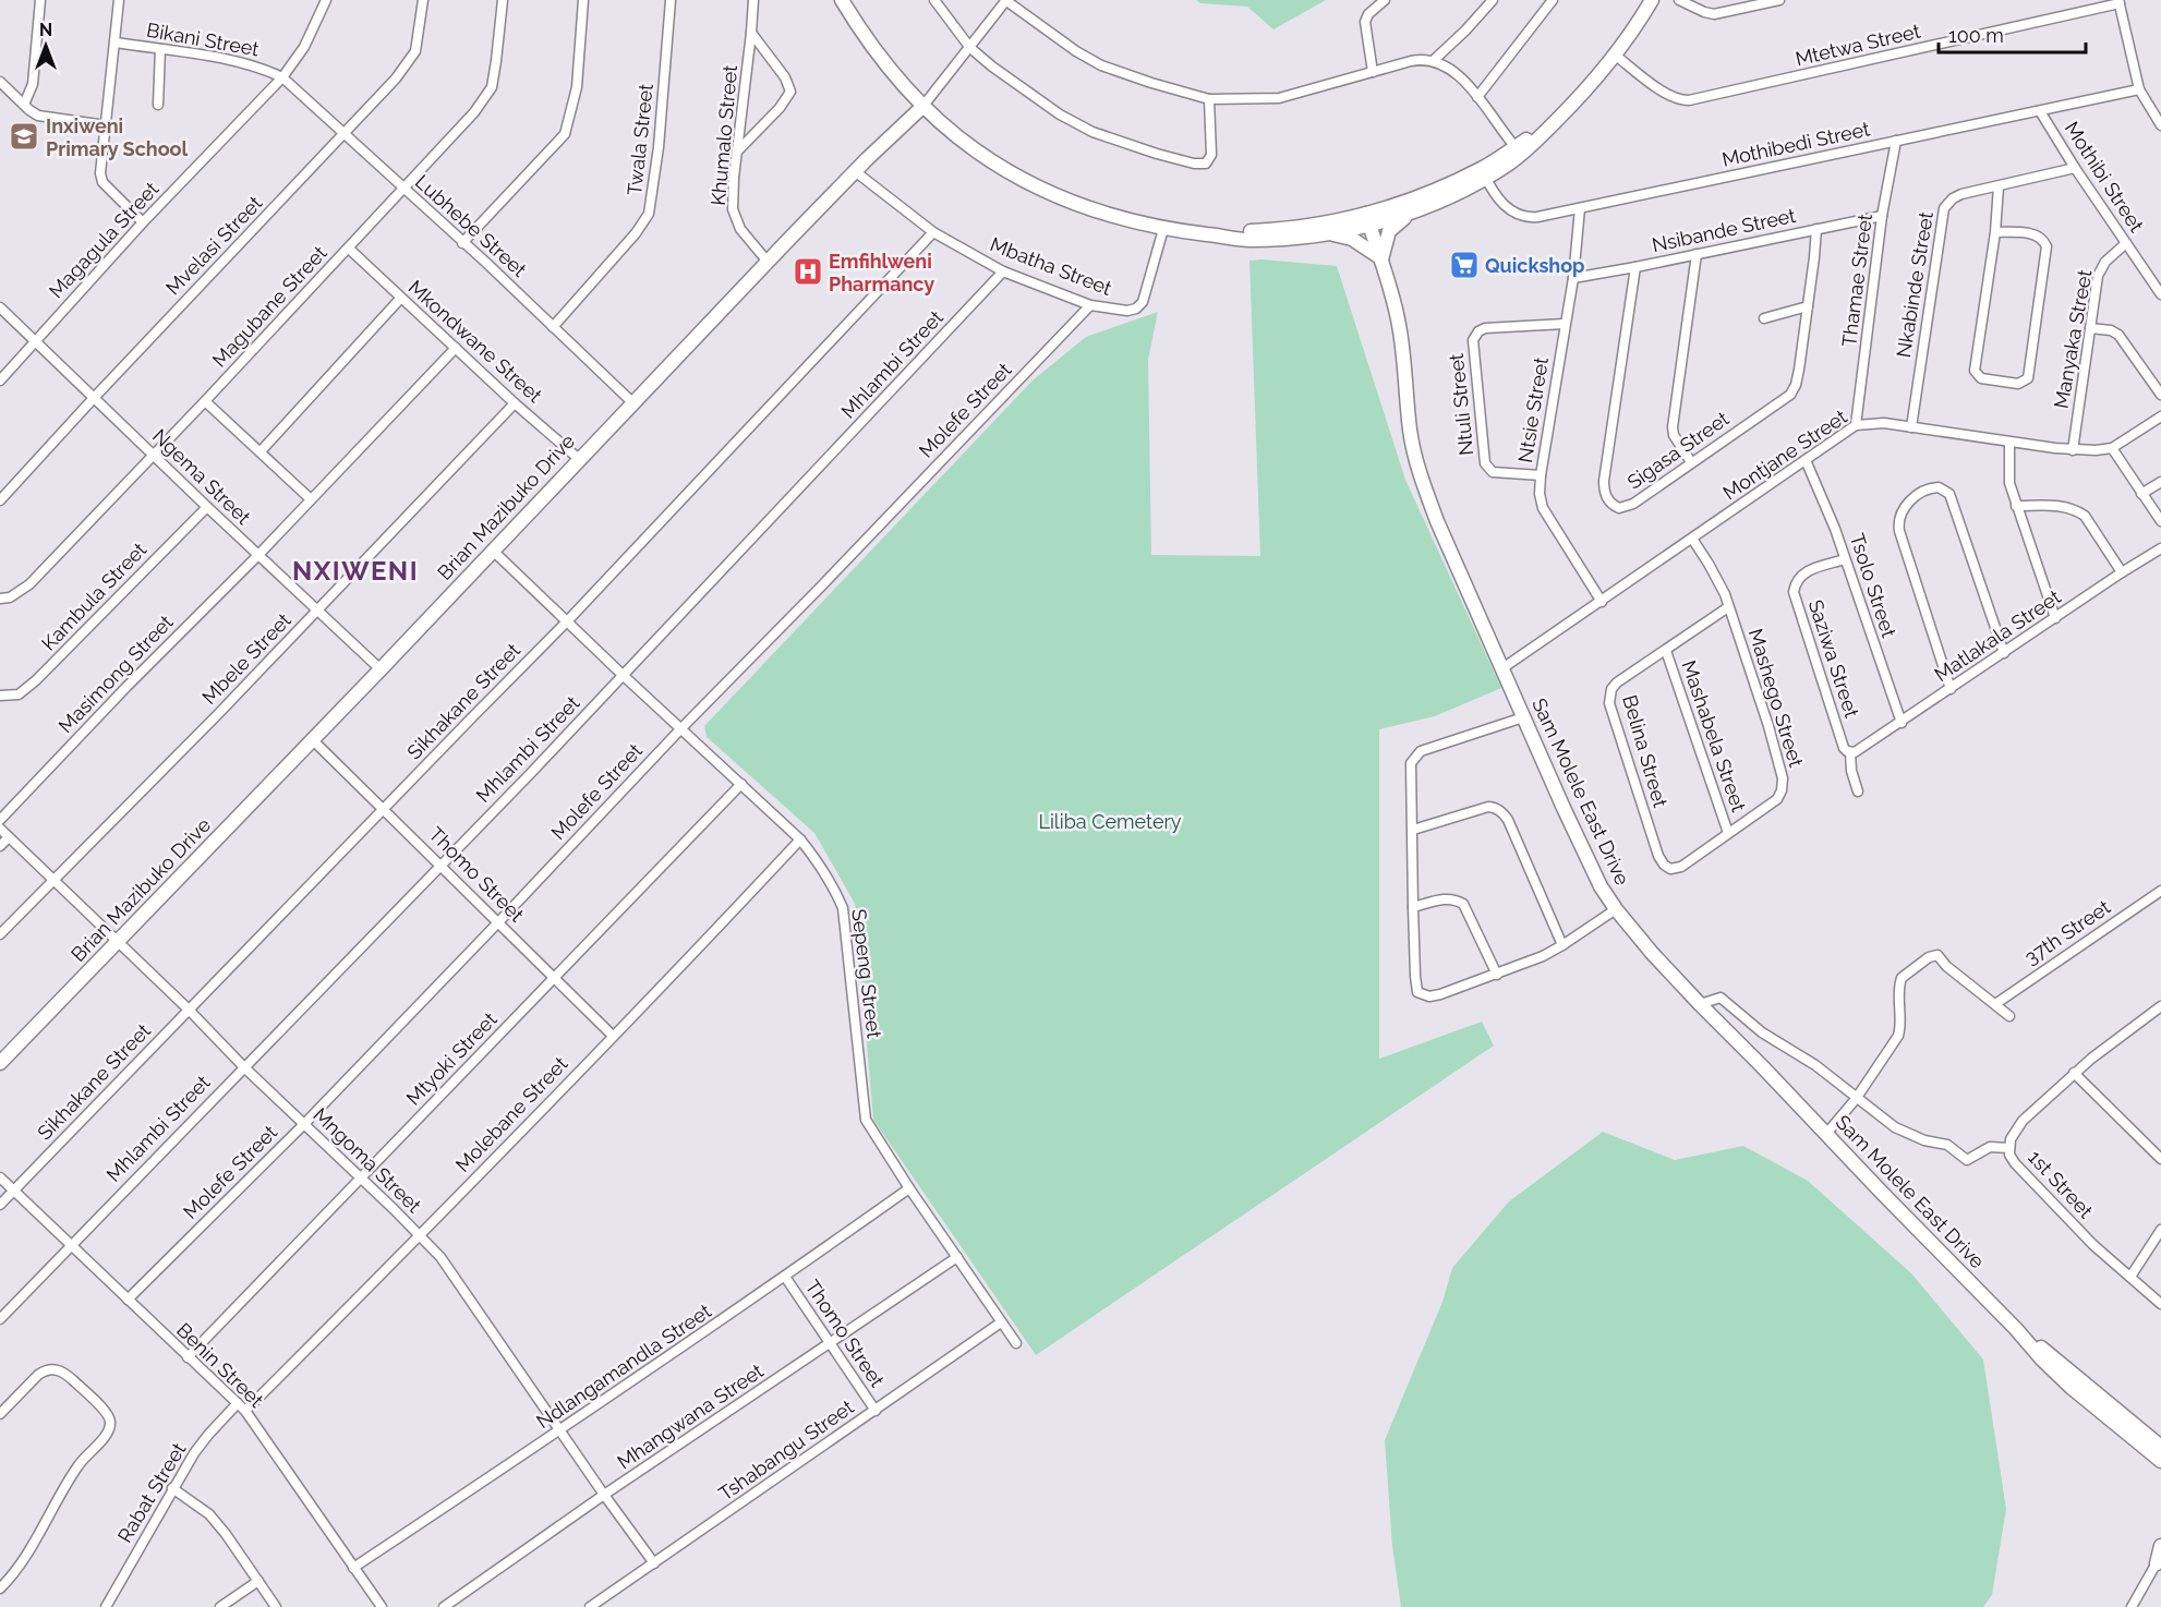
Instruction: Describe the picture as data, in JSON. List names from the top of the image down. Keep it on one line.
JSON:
{"streets":{"street":["Bikani Street","Mtetwa Street","Khumalo Street","Twala Street","Mothibedi Street","Mothibi Street","Lubhebe Street","Nsibande Street","Magagula Street","Mvelasi Street","Mbatha Street","Thamae Street","Nkabinde Street","Magubane Street","Manyaka Street","Mkondwane Street","Mhlambi Street","Ntuli Street","Molefe Street","Ntsie Street","Sigasa Street","Montjane Street","Ngema Street","Brian Mazibuko Drive","Tsolo Street","Kambula Street","Matlakala Street","Mbele Street","Saziwa Street","Masimong Street","Mashego Street","Sikhakane Street","Mashabela Street","Belina Street","Sam Molele East Drive","Thomo Street","37th Street","Sepeng Street","Mtyoki Street","Molebane Street","Mngoma Street","1st Street","Benin Street","Ndlangamandla Street","Mhangwana Street","Tshabangu Street","Rabat Street"]},"crossings":[["Bikani Street","Lubhebe Street"],["Bikani Street","Magagula Street"],["Khumalo Street","Brian Mazibuko Drive"],["Twala Street","Lubhebe Street"],["Mothibedi Street","Mothibi Street"],["Mothibedi Street","Thamae Street"],["Mothibedi Street","Ntsie Street"],["Mothibi Street","Nkabinde Street"],["Mothibi Street","Manyaka Street"],["Lubhebe Street","Magagula Street"],["Lubhebe Street","Mvelasi Street"],["Lubhebe Street","Magubane Street"],["Lubhebe Street","Brian Mazibuko Drive"],["Nsibande Street","Thamae Street"],["Nsibande Street","Ntsie Street"],["Nsibande Street","Sigasa Street"],["Magagula Street","Ngema Street"],["Mvelasi Street","Ngema Street"],["Mbatha Street","Mhlambi Street"],["Mbatha Street","Molefe Street"],["Mbatha Street","Brian Mazibuko Drive"],["Mbatha Street","Sikhakane Street"],["Thamae Street","Montjane Street"],["Nkabinde Street","Montjane Street"],["Magubane Street","Mkondwane Street"],["Magubane Street","Ngema Street"],["Manyaka Street","Montjane Street"],["Mkondwane Street","Brian Mazibuko Drive"],["Mkondwane Street","Mbele Street"],["Mkondwane Street","Masimong Street"],["Mhlambi Street","Thomo Street"],["Mhlambi Street","Sepeng Street"],["Mhlambi Street","Mngoma Street"],["Mhlambi Street","Benin Street"],["Ntuli Street","Ntsie Street"],["Molefe Street","Thomo Street"],["Molefe Street","Sepeng Street"],["Molefe Street","Mngoma Street"],["Molefe Street","Benin Street"],["Ntsie Street","Montjane Street"],["Montjane Street","Tsolo Street"],["Montjane Street","Mashego Street"],["Montjane Street","Sam Molele East Drive"],["Ngema Street","Brian Mazibuko Drive"],["Ngema Street","Kambula Street"],["Ngema Street","Mbele Street"],["Ngema Street","Masimong Street"],["Brian Mazibuko Drive","Thomo Street"],["Brian Mazibuko Drive","Sepeng Street"],["Brian Mazibuko Drive","Mngoma Street"],["Tsolo Street","Matlakala Street"],["Tsolo Street","Saziwa Street"],["Matlakala Street","Saziwa Street"],["Mbele Street","Mngoma Street"],["Mashego Street","Mashabela Street"],["Mashego Street","Belina Street"],["Sikhakane Street","Thomo Street"],["Sikhakane Street","Sepeng Street"],["Sikhakane Street","Mngoma Street"],["Sikhakane Street","Benin Street"],["Mashabela Street","Belina Street"],["Thomo Street","Mtyoki Street"],["Thomo Street","Molebane Street"],["Thomo Street","Ndlangamandla Street"],["Thomo Street","Mhangwana Street"],["Thomo Street","Tshabangu Street"],["Sepeng Street","Mtyoki Street"],["Sepeng Street","Molebane Street"],["Sepeng Street","Ndlangamandla Street"],["Sepeng Street","Mhangwana Street"],["Sepeng Street","Tshabangu Street"],["Mtyoki Street","Mngoma Street"],["Mtyoki Street","Benin Street"],["Molebane Street","Mngoma Street"],["Molebane Street","Benin Street"],["Molebane Street","Rabat Street"],["Mngoma Street","Ndlangamandla Street"],["Mngoma Street","Mhangwana Street"],["Mngoma Street","Tshabangu Street"],["Benin Street","Ndlangamandla Street"],["Benin Street","Rabat Street"]],"districts":["NXIWENI"],"parks":["Liliba Cemetery"],"places":{"school or university":["Inxiweni Primary School"],"supermarket":["Quickshop"],"hospital":["Emfihlweni Pharmancy"]},"scale_bar":"100 m","north":"top"}
